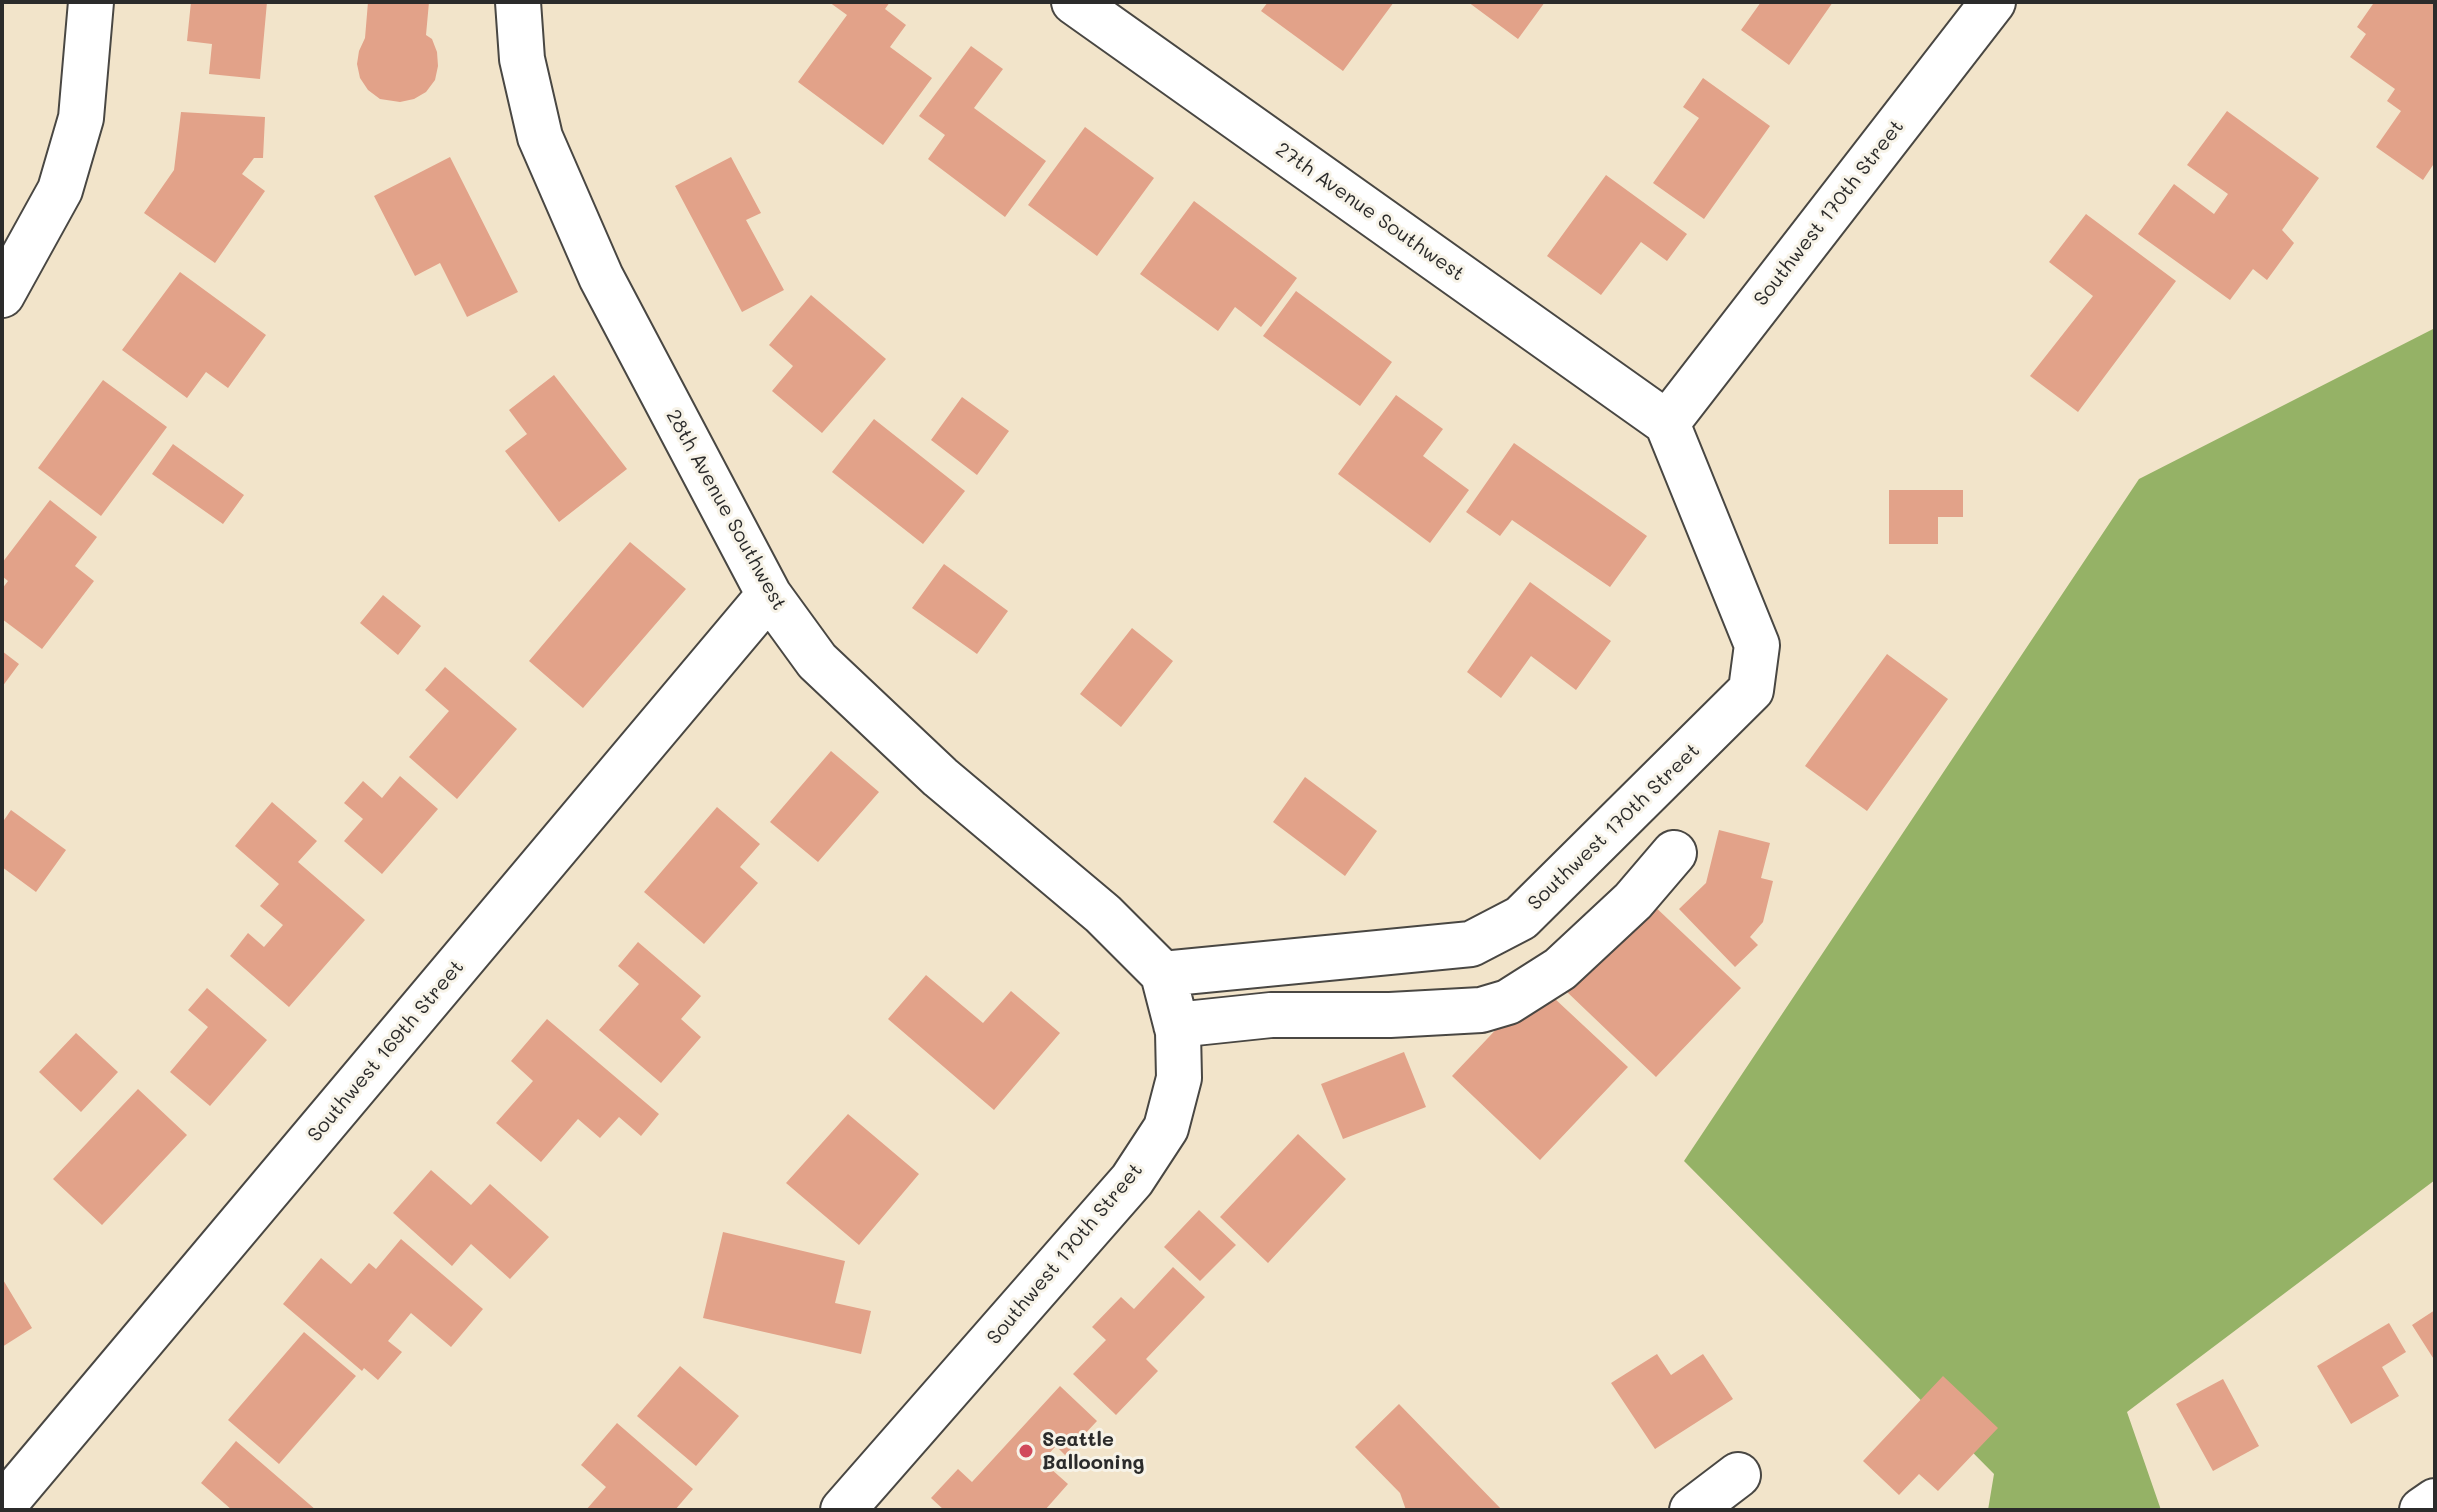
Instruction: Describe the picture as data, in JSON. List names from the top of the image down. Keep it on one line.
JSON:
{"streets":{"street":["27th Avenue Southwest","Southwest 170th Street","28th Avenue Southwest","Southwest 169th Street"]},"crossings":[["27th Avenue Southwest","Southwest 170th Street"],["Southwest 170th Street","28th Avenue Southwest"],["28th Avenue Southwest","Southwest 169th Street"]],"places":["Seattle Ballooning"]}
